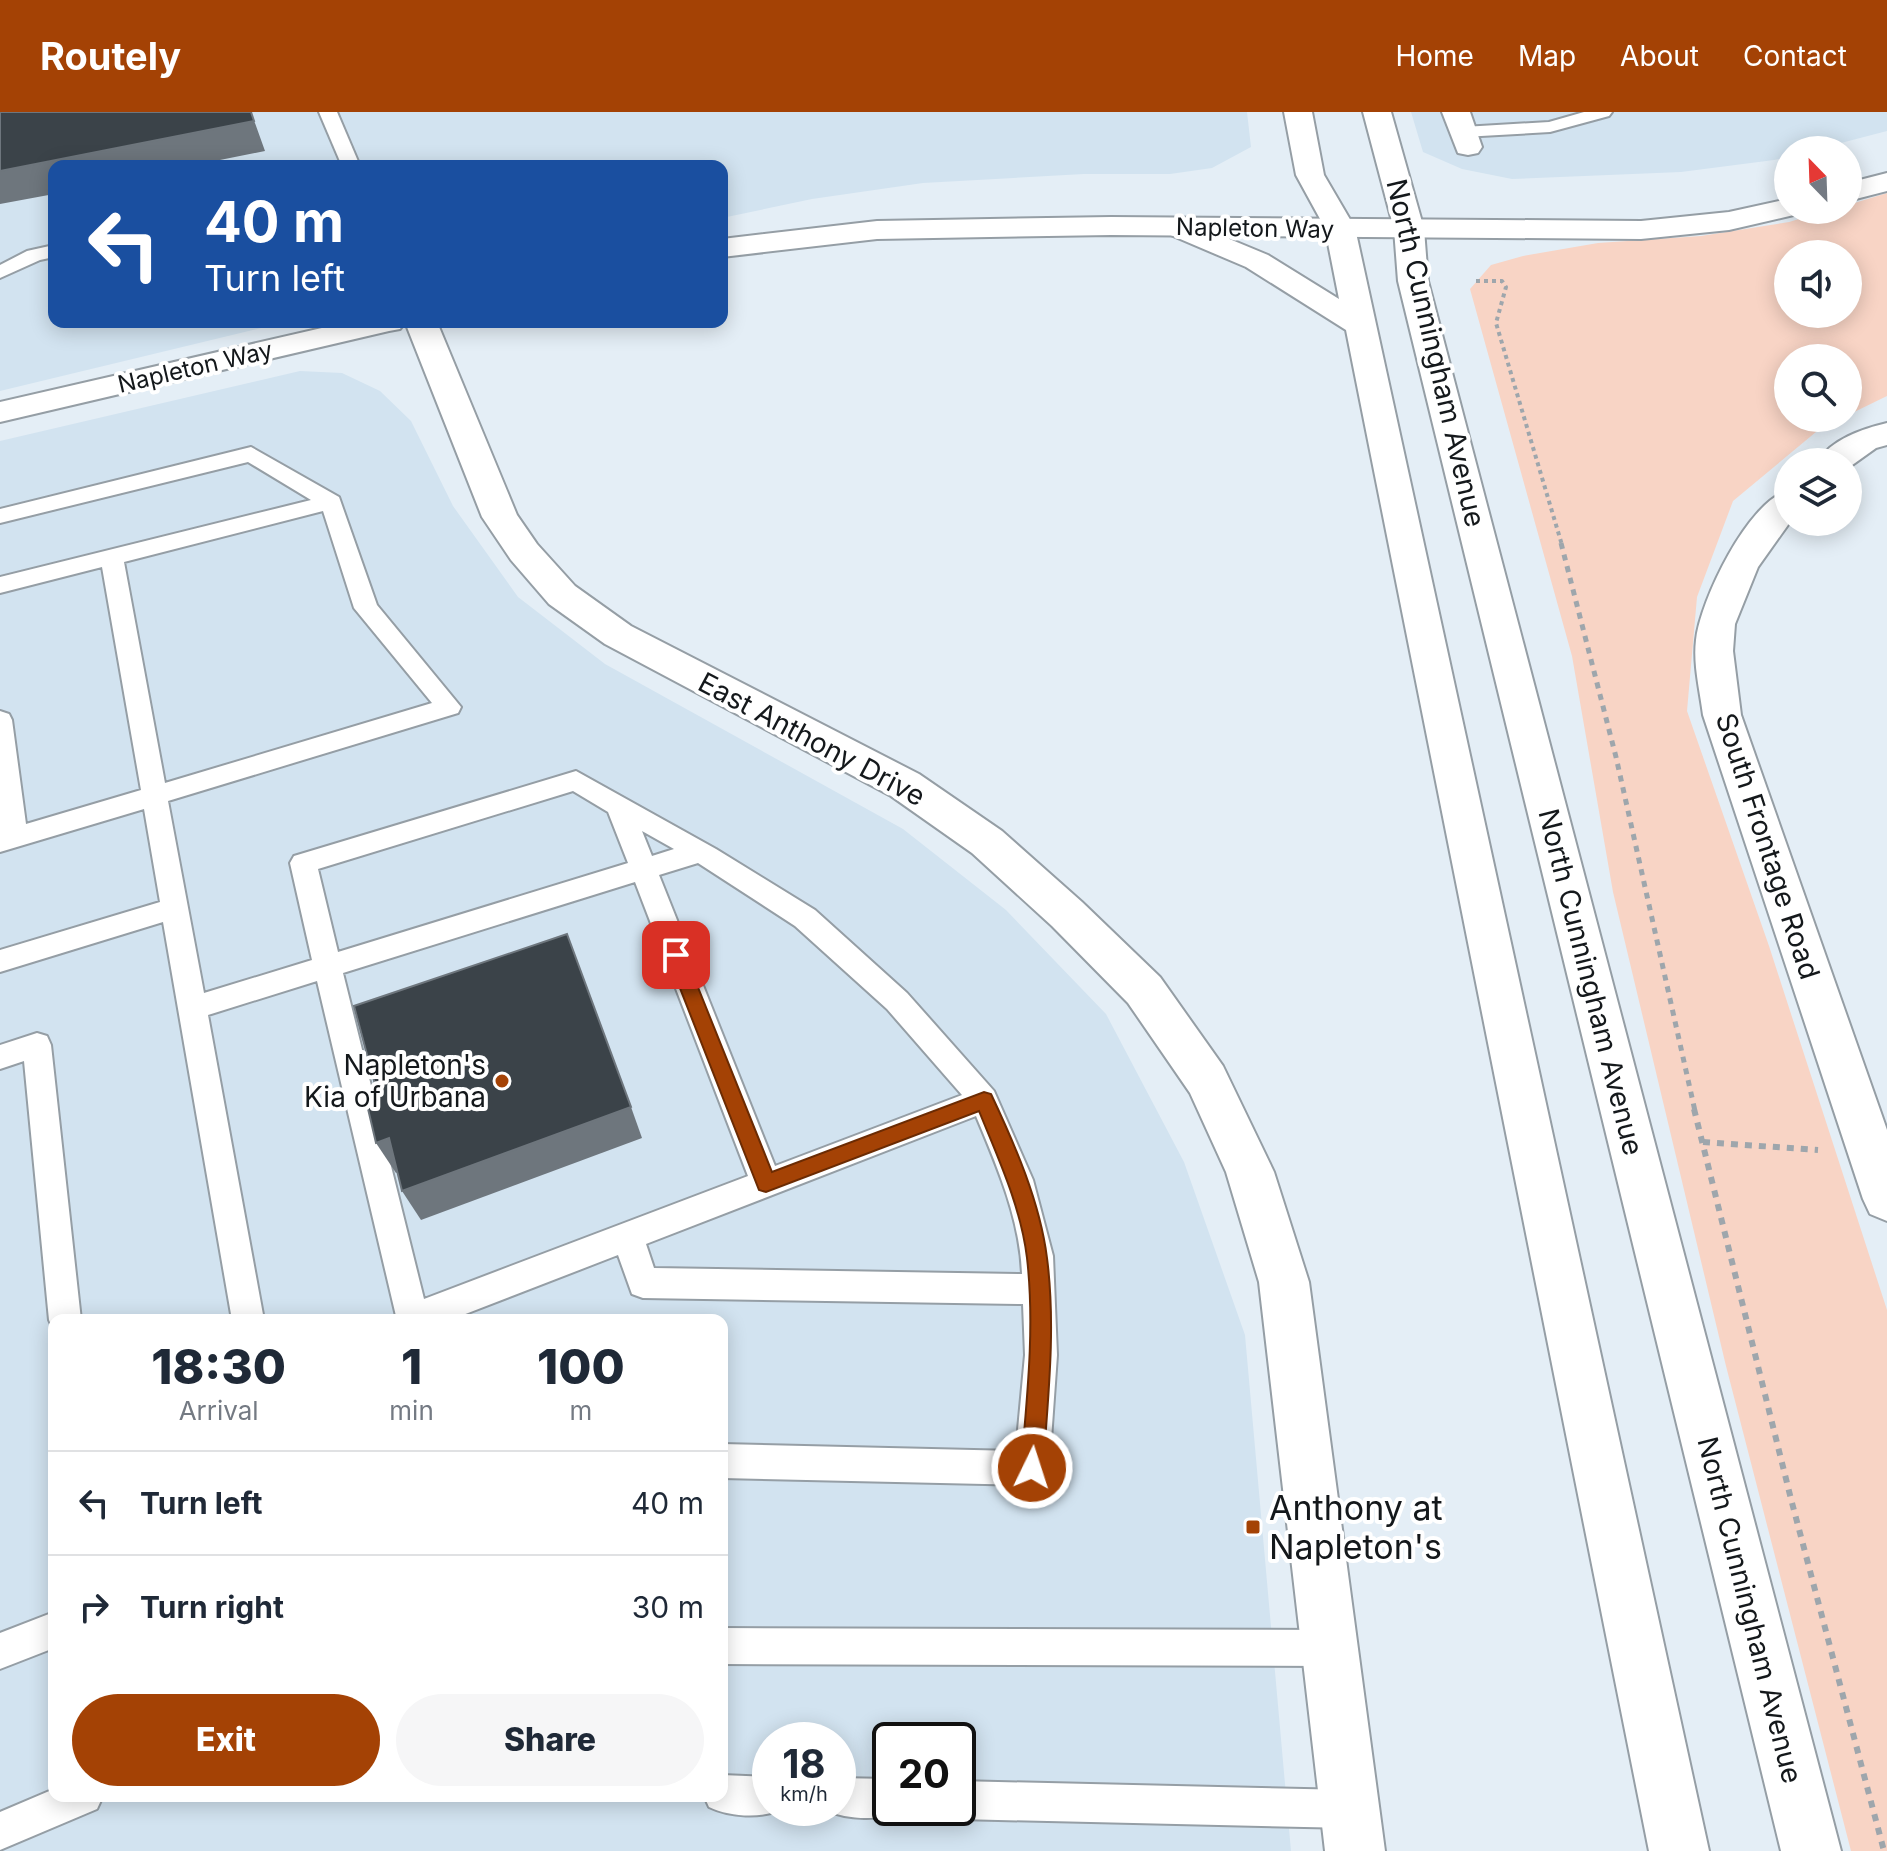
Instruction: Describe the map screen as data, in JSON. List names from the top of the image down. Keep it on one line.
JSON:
{"streets":{"street":["Napleton Way","North Cunningham Avenue","East Anthony Drive","South Frontage Road"]},"crossings":[["Napleton Way","North Cunningham Avenue"]],"places":{"other":["Napleton's Kia of Urbana"],"transit":["Anthony at Napleton's"]},"north":"top left","page":{"header":"Routely","nav":["Home","Map","About","Contact"],"turn":["40 m","Turn left"],"eta":["18:30","Arrival","1","min","100","m"],"list":[{"name":"Turn left","value":"40 m"},{"name":"Turn right","value":"30 m"}],"buttons":["Exit","Share"],"speed":"18 km/h","limit":"20"}}
